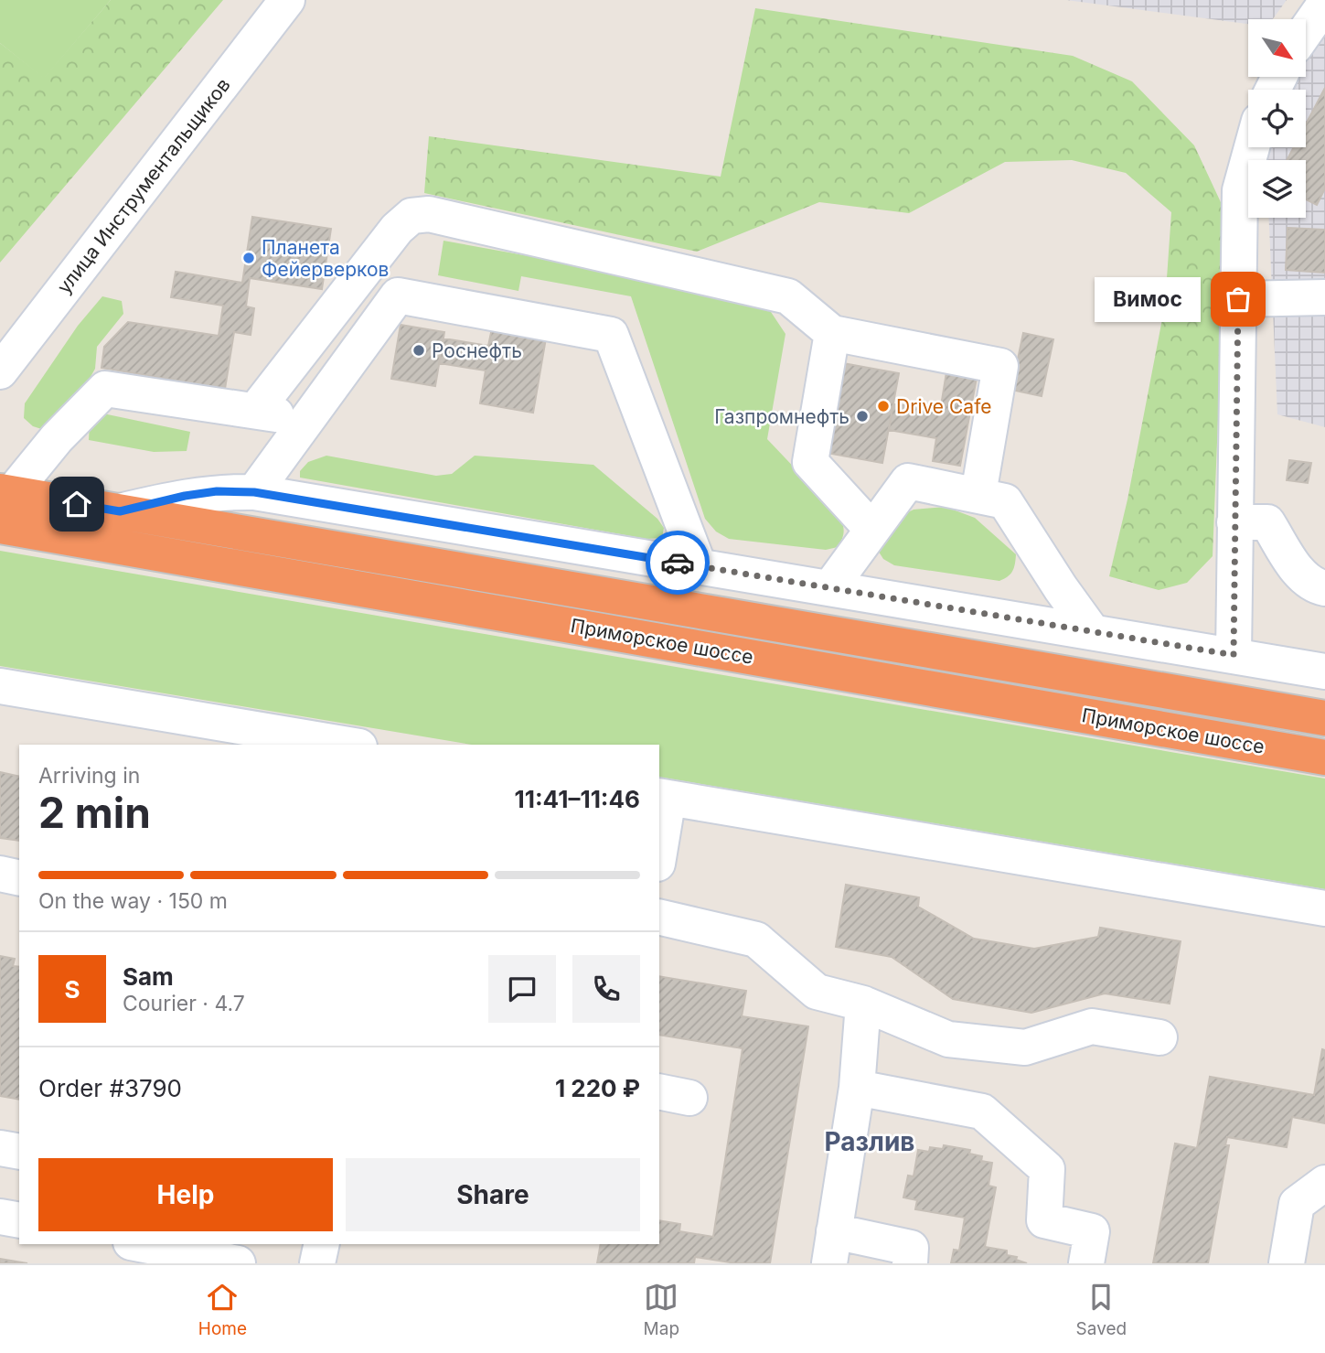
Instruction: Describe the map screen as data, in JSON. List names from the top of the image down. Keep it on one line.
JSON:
{"streets":{"highway":["Приморское шоссе"],"street":["улица Инструментальщиков"]},"districts":["Разлив"],"places":["Планета Фейерверков","Вимос","Роснефть","Drive Cafe","Газпромнефть"],"north":"bottom right","page":{"bubble":"Вимос","heading":["2 min","Arriving in","11:41–11:46"],"panel":["Sam","Courier · 4.7","Order #3790","1 220 ₽"],"bar":"On the way · 150 m","round":"S","buttons":["Help","Share"],"tabs":["Home","Map","Saved"]}}
